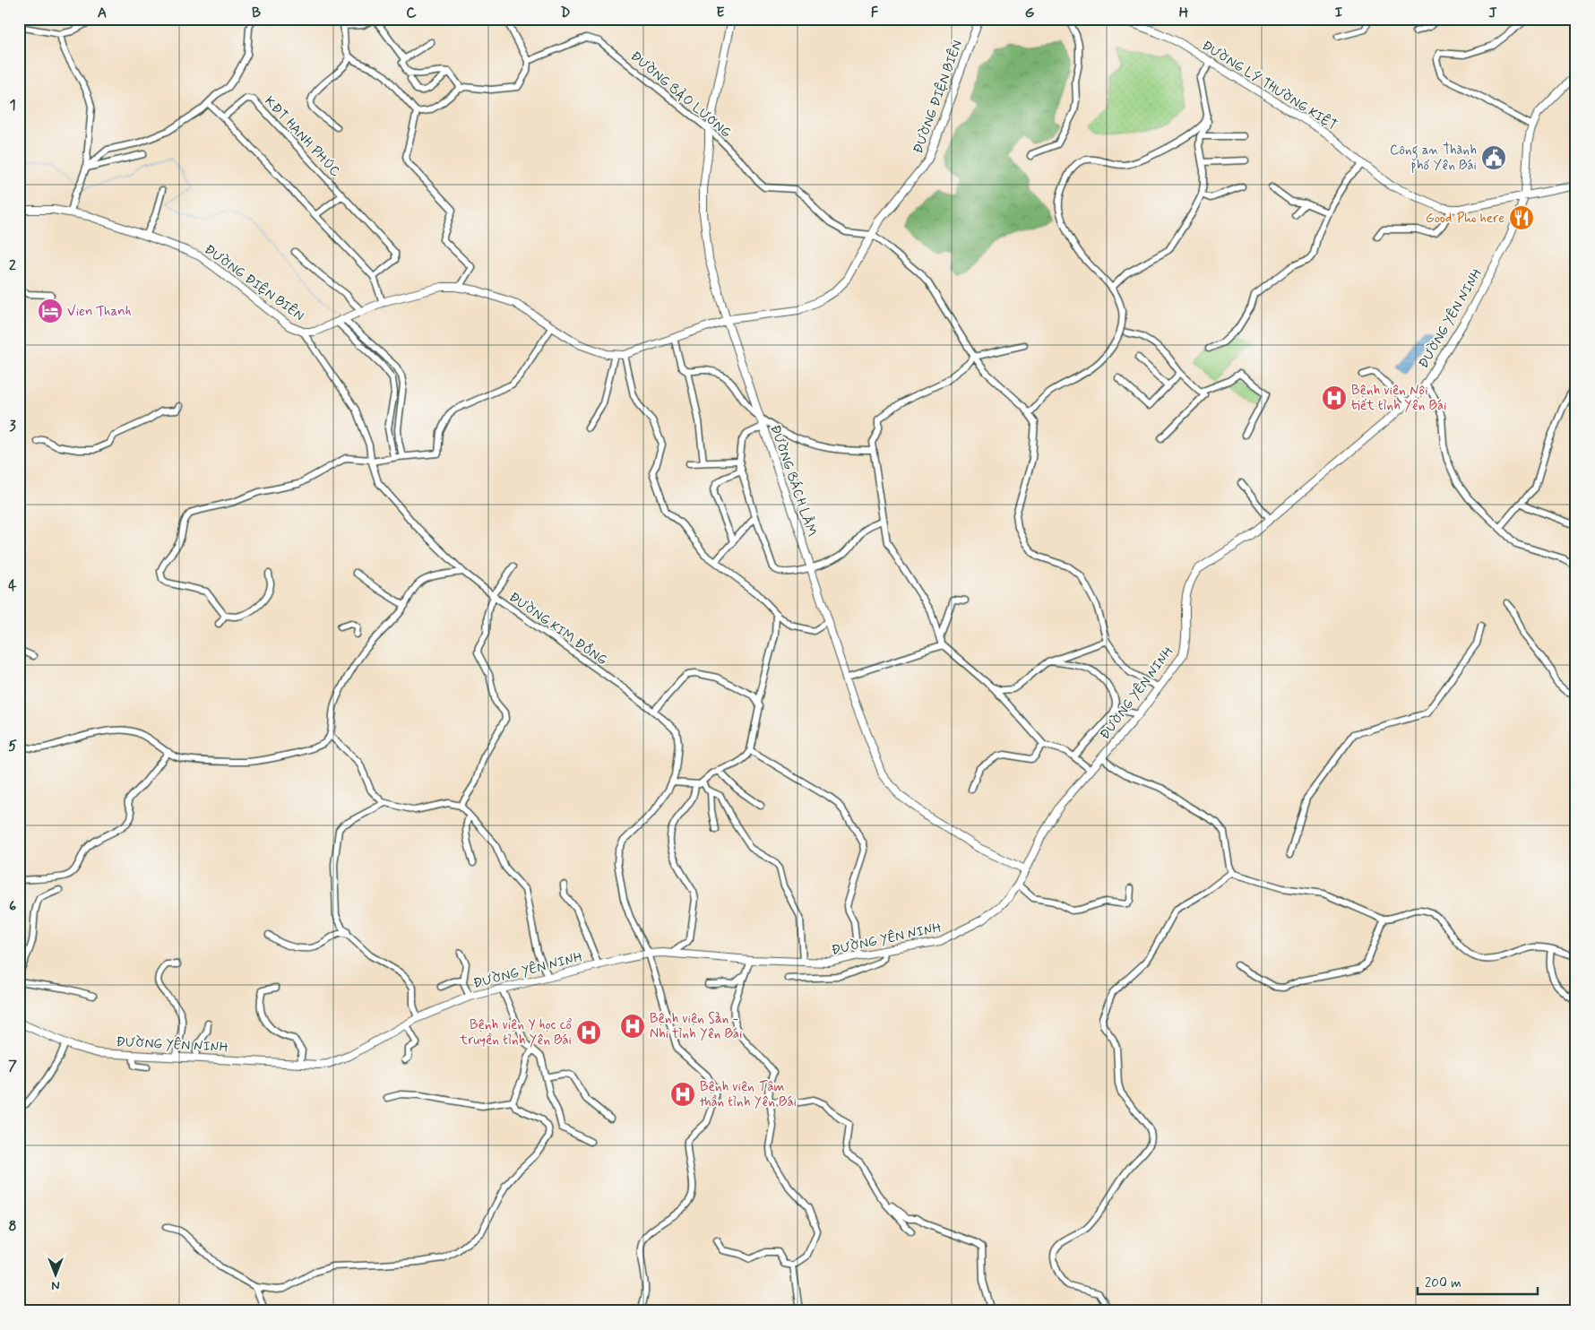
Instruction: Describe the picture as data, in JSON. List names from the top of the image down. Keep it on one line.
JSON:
{"streets":{"main road":["ĐƯỜNG LÝ THƯỜNG KIỆT","ĐƯỜNG ĐIỆN BIÊN","ĐƯỜNG YÊN NINH","ĐƯỜNG BÁCH LẪM"],"street":["ĐƯỜNG BẢO LƯƠNG","KĐT HẠNH PHÚC","ĐƯỜNG KIM ĐỒNG"]},"crossings":[["ĐƯỜNG LÝ THƯỜNG KIỆT","ĐƯỜNG YÊN NINH"],["ĐƯỜNG BẢO LƯƠNG","ĐƯỜNG ĐIỆN BIÊN"],["ĐƯỜNG BẢO LƯƠNG","ĐƯỜNG BÁCH LẪM"],["ĐƯỜNG ĐIỆN BIÊN","ĐƯỜNG BÁCH LẪM"],["ĐƯỜNG ĐIỆN BIÊN","ĐƯỜNG KIM ĐỒNG"],["ĐƯỜNG YÊN NINH","ĐƯỜNG BÁCH LẪM"],["ĐƯỜNG YÊN NINH","ĐƯỜNG KIM ĐỒNG"]],"places":{"public building":["Công an Thành phố Yên Bái"],"restaurant":["Good Pho here"],"hotel":["Vien Thanh"],"hospital":["Bệnh viện Nội tiết tỉnh Yên Bái","Bệnh viện Sản - Nhi tỉnh Yên Bái","Bệnh viện Y học cổ truyền tỉnh Yên Bái","Bệnh viện Tâm thần tỉnh Yên Bái"]},"scale_bar":"200 m","north":"bottom","grid":{"columns":["A","B","C","D","E","F","G","H","I","J"],"rows":["1","2","3","4","5","6","7","8"]}}
